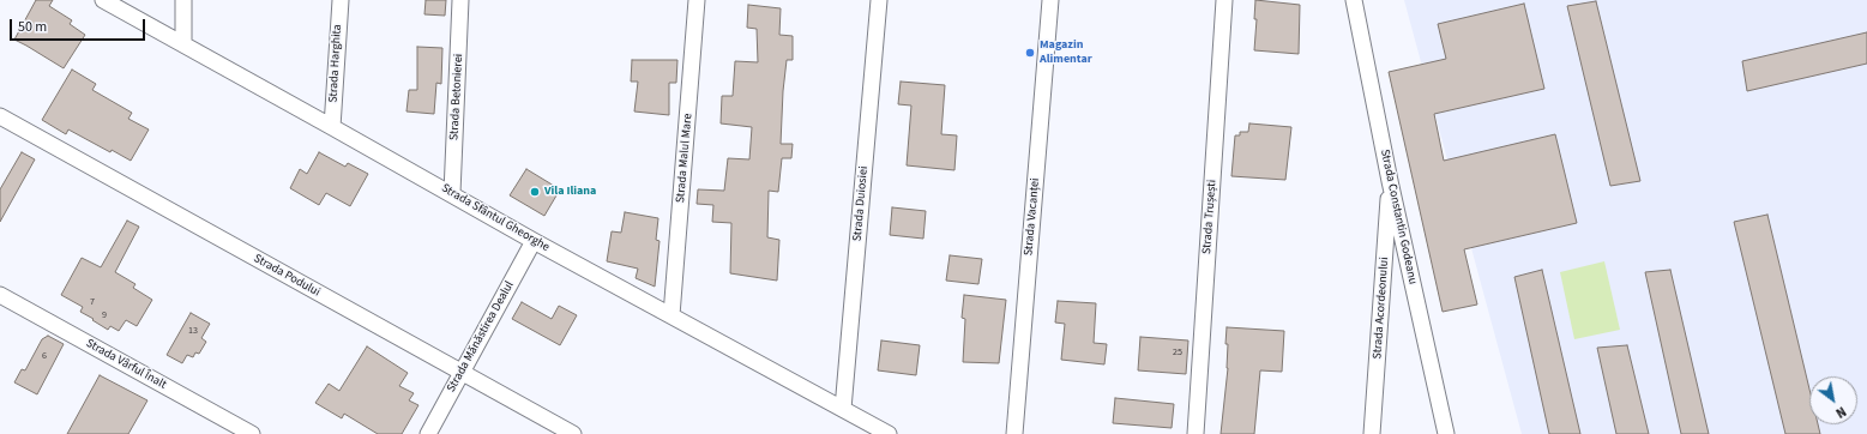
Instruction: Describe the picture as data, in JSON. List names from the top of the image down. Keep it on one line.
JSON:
{"streets":{"street":["Strada Harghita","Strada Betonierei","Strada Malul Mare","Strada Duiosiei","Strada Vacanței","Strada Trușești","Strada Constantin Godeanu","Strada Sfântul Gheorghe","Strada Podului","Strada Acordeonului","Strada Mănăstirea Dealul","Strada Vârful Înalt"]},"crossings":[["Strada Harghita","Strada Sfântul Gheorghe"],["Strada Betonierei","Strada Sfântul Gheorghe"],["Strada Malul Mare","Strada Sfântul Gheorghe"],["Strada Duiosiei","Strada Sfântul Gheorghe"],["Strada Constantin Godeanu","Strada Acordeonului"],["Strada Sfântul Gheorghe","Strada Mănăstirea Dealul"],["Strada Podului","Strada Mănăstirea Dealul"]],"places":["Magazin Alimentar","Vila Iliana"],"house_numbers":["7","9","13","25","6"],"scale_bar":"50 m","north":"bottom right"}
